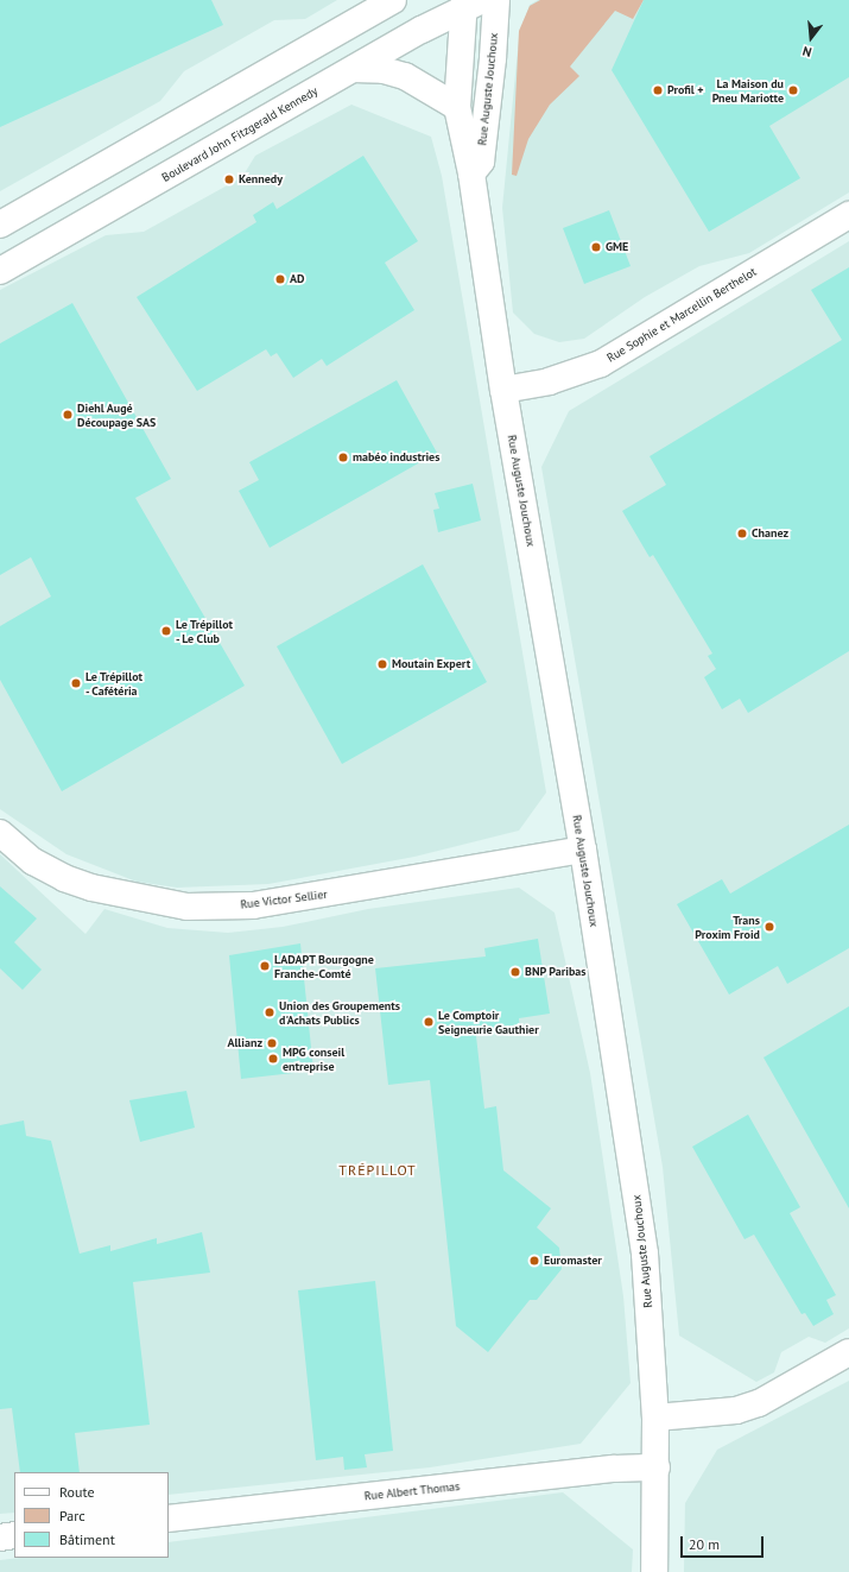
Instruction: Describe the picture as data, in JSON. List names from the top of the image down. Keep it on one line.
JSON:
{"streets":{"street":["Rue Auguste Jouchoux","Boulevard John Fitzgerald Kennedy","Rue Sophie et Marcellin Berthelot","Rue Victor Sellier","Rue Albert Thomas"]},"crossings":[["Rue Auguste Jouchoux","Boulevard John Fitzgerald Kennedy"],["Rue Auguste Jouchoux","Rue Sophie et Marcellin Berthelot"],["Rue Auguste Jouchoux","Rue Victor Sellier"],["Rue Auguste Jouchoux","Rue Albert Thomas"]],"districts":["TRÉPILLOT"],"places":["Profil +","La Maison du Pneu Mariotte","Kennedy","GME","AD","Diehl Augé Découpage SAS","mabéo industries","Chanez","Le Trépillot - Le Club","Moutain Expert","Le Trépillot - Cafétéria","Trans Proxim Froid","LADAPT Bourgogne Franche-Comté","BNP Paribas","Union des Groupements d'Achats Publics","Le Comptoir Seigneurie Gauthier","Allianz","MPG conseil entreprise","Euromaster"],"legend":["Route","Parc","Bâtiment"],"scale_bar":"20 m","north":"bottom"}
